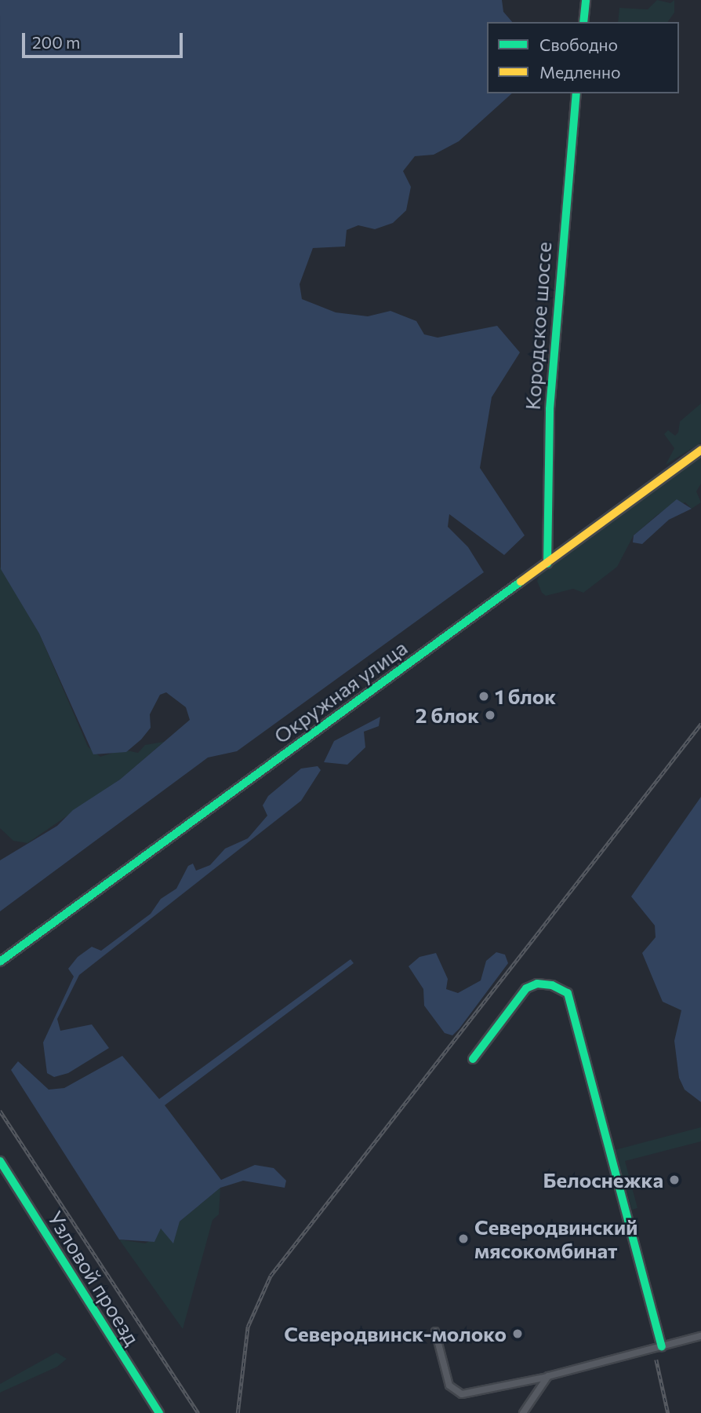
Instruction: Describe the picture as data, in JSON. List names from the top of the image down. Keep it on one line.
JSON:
{"streets":{"main road":["Кородское шоссе","Окружная улица","Узловой проезд"]},"crossings":[["Кородское шоссе","Окружная улица"]],"places":["1 блок","2 блок","Белоснежка","Северодвинский мясокомбинат","Северодвинск-молоко"],"legend":["Свободно","Медленно"],"scale_bar":"200 m"}
